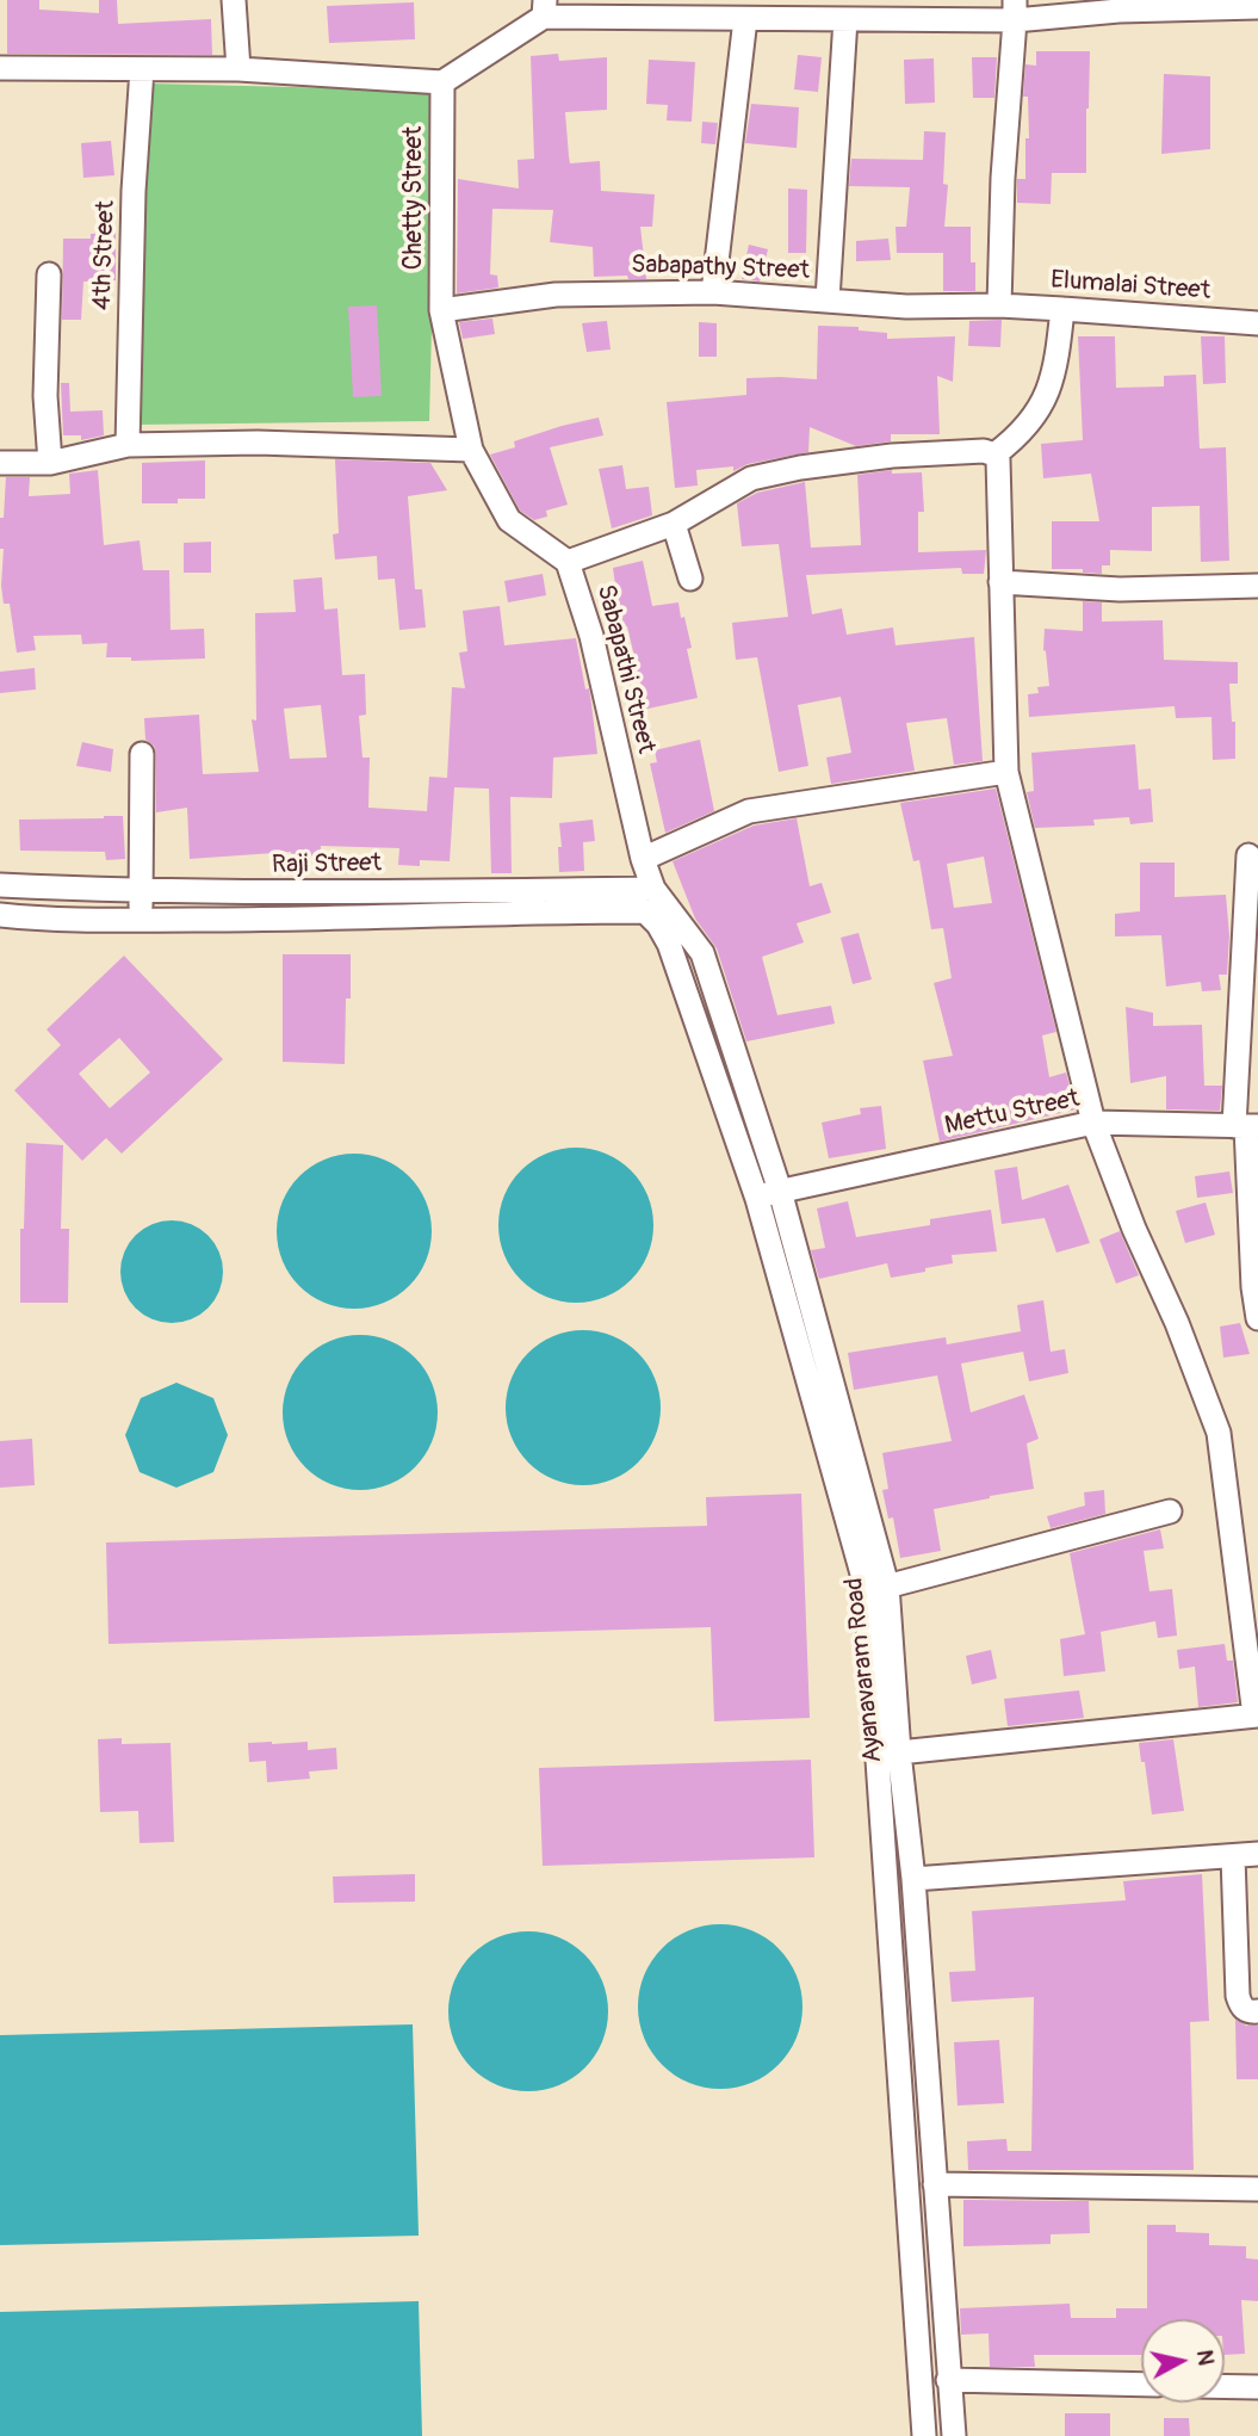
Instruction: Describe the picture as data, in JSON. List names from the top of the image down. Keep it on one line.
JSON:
{"streets":{"street":["Chetty Street","4th Street","Sabapathy Street","Elumalai Street","Sabapathi Street","Raji Street","Mettu Street","Ayanavaram Road"]},"crossings":[["Chetty Street","Sabapathy Street"],["Chetty Street","Sabapathi Street"],["Sabapathy Street","Elumalai Street"],["Sabapathi Street","Raji Street"],["Sabapathi Street","Ayanavaram Road"],["Raji Street","Ayanavaram Road"],["Mettu Street","Ayanavaram Road"]],"north":"right"}
